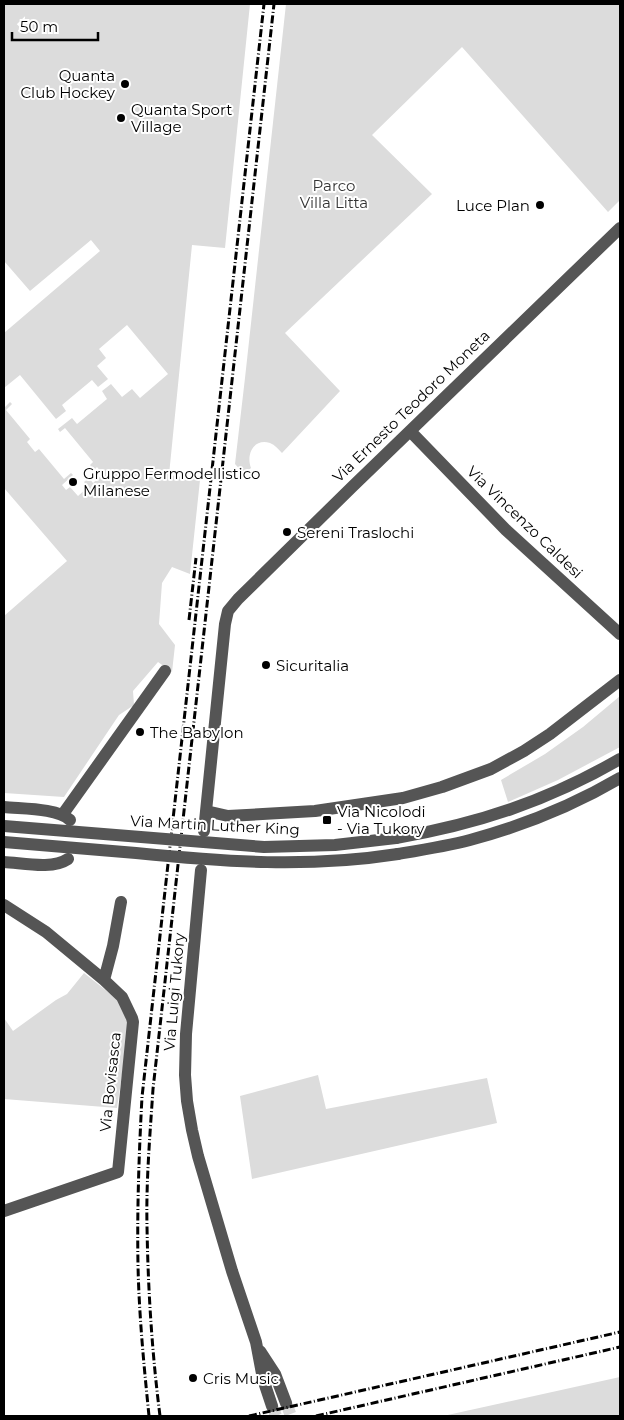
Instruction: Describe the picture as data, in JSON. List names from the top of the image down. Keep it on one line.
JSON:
{"streets":{"street":["Via Ernesto Teodoro Moneta","Via Vincenzo Caldesi","Via Martin Luther King","Via Luigi Tukory","Via Bovisasca"]},"crossings":[["Via Ernesto Teodoro Moneta","Via Vincenzo Caldesi"]],"parks":["Parco Villa Litta"],"places":{"other":["Quanta Club Hockey","Quanta Sport Village","Luce Plan","Gruppo Fermodellistico Milanese","Sereni Traslochi","Sicuritalia","The Babylon","Cris Music"],"transit":["Via Nicolodi - Via Tukory"]},"scale_bar":"50 m"}
